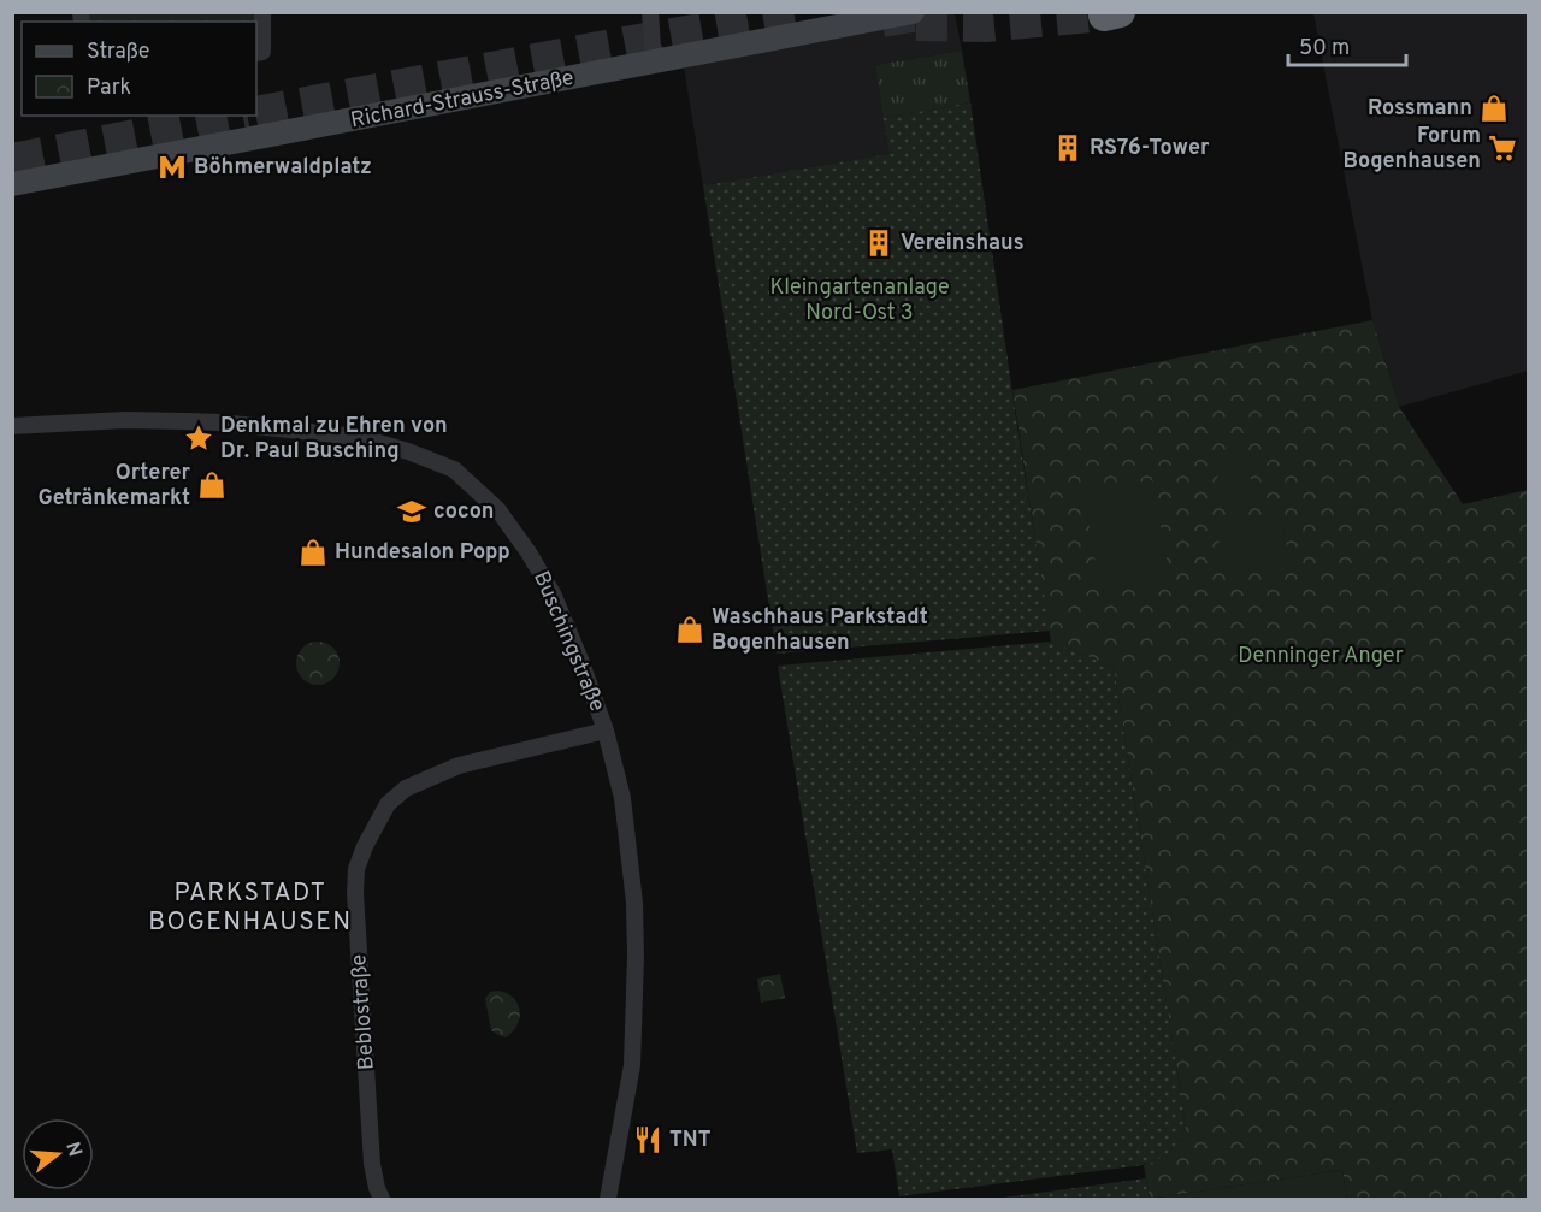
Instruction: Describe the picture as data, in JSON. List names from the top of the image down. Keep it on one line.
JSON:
{"streets":{"main road":["Richard-Strauss-Straße"],"street":["Buschingstraße","Beblostraße"]},"crossings":[["Buschingstraße","Beblostraße"]],"districts":["PARKSTADT BOGENHAUSEN"],"parks":["Kleingartenanlage Nord-Ost 3","Denninger Anger"],"places":{"shop":["Rossmann","Orterer Getränkemarkt","Hundesalon Popp","Waschhaus Parkstadt Bogenhausen"],"building":["RS76-Tower","Vereinshaus"],"supermarket":["Forum Bogenhausen"],"metro station":["Böhmerwaldplatz"],"place":["Denkmal zu Ehren von Dr. Paul Busching"],"school or university":["cocon"],"restaurant":["TNT"]},"legend":["Straße","Park"],"scale_bar":"50 m","north":"right"}
